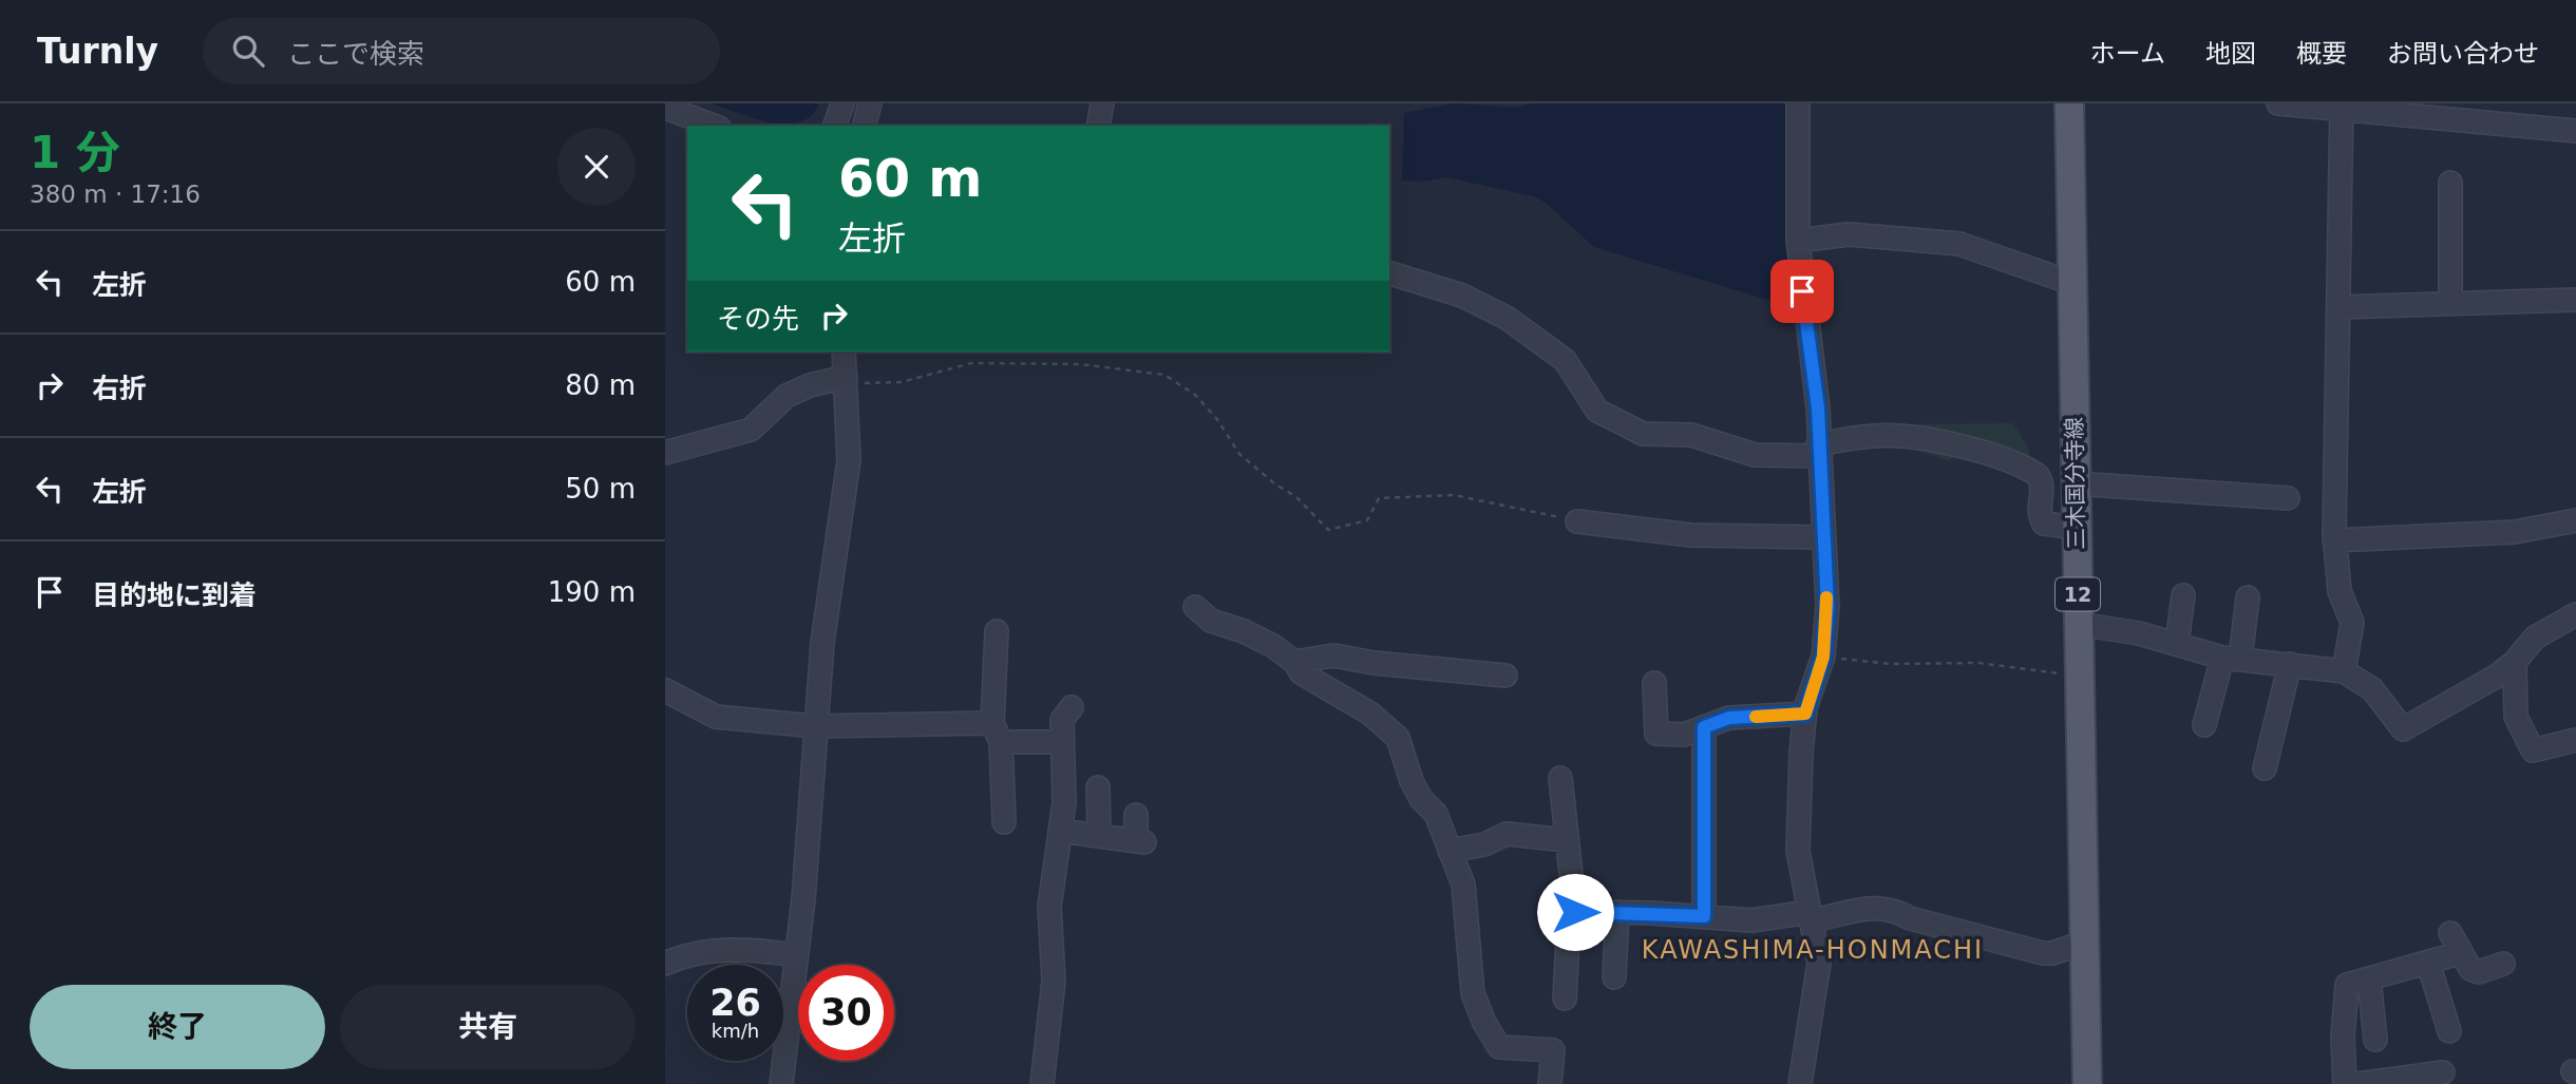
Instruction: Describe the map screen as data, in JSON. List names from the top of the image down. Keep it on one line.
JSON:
{"streets":{"main road":["三木国分寺線","12"]},"districts":["KAWASHIMA-HONMACHI"],"page":{"header":"Turnly","search":"ここで検索","nav":["ホーム","地図","概要","お問い合わせ"],"heading":["1 分","380 m · 17:16"],"turn":["60 m","左折"],"list":[{"name":"左折","value":"60 m"},{"name":"右折","value":"80 m"},{"name":"左折","value":"50 m"},{"name":"目的地に到着","value":"190 m"}],"then":"その先","speed":"26 km/h","limit":"30","buttons":["終了","共有"]}}
